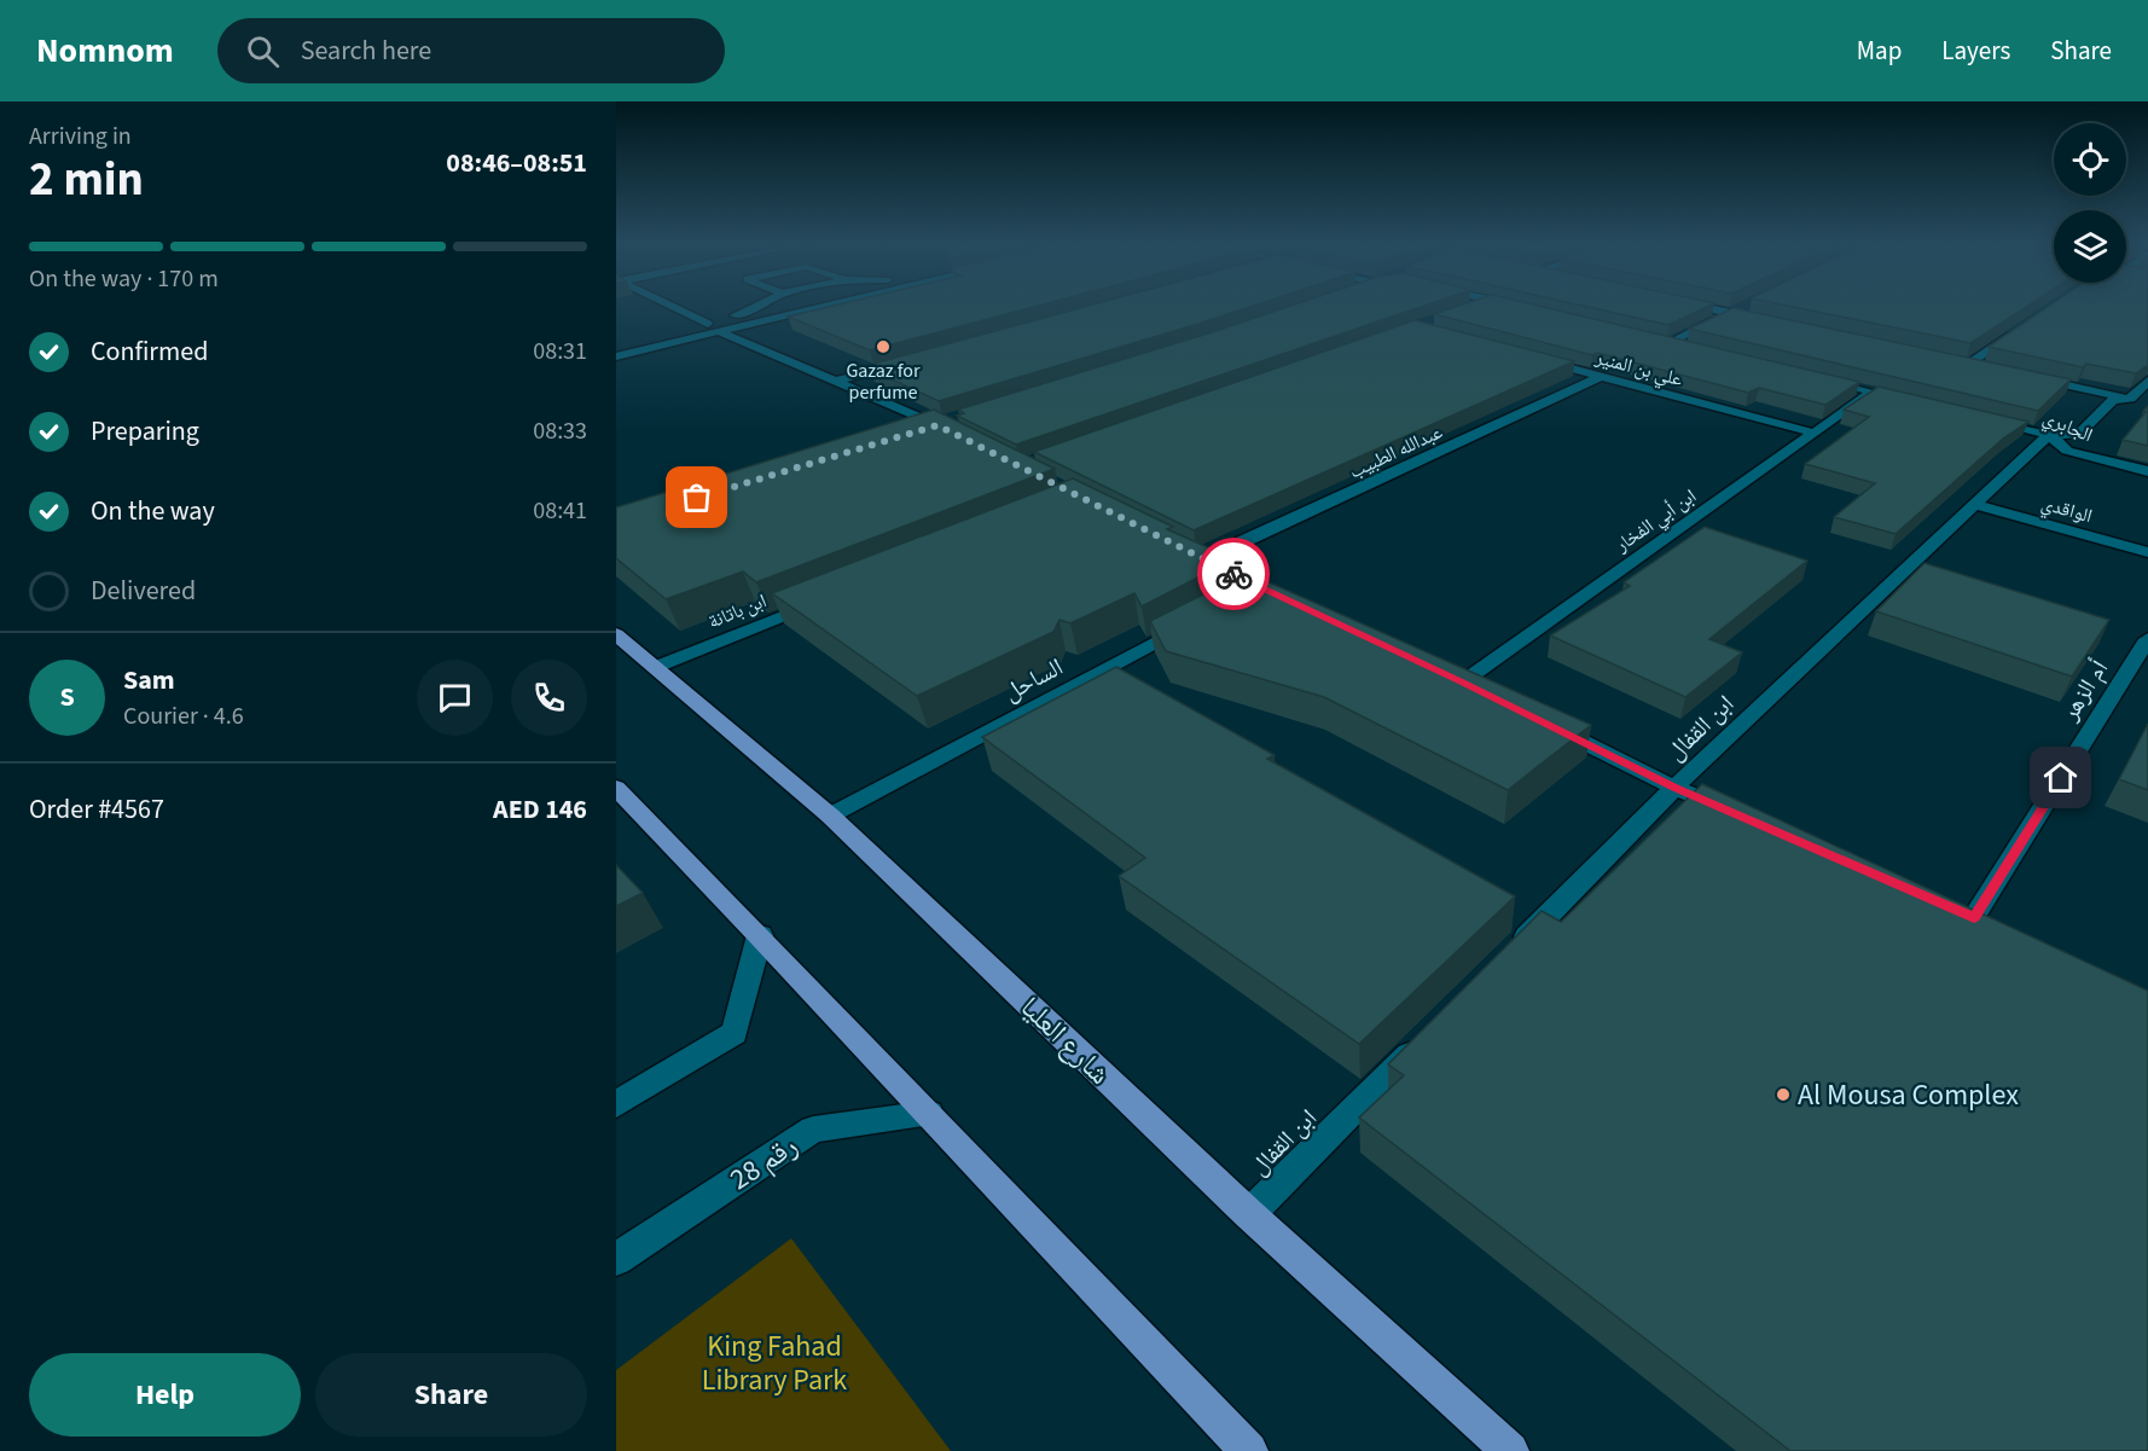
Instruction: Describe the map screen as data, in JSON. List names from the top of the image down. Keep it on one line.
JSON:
{"streets":{"main road":["شارع العليا"],"street":["علي بن المنير","الجابري","عبدالله الطبيب","الواقدي","ابن أبي الفخار","ابن باتانة","الساحل","أم الزهر","ابن القفال","رقم 28"]},"crossings":[["علي بن المنير","عبدالله الطبيب"],["علي بن المنير","ابن أبي الفخار"],["الجابري","ابن القفال"],["الواقدي","ابن القفال"],["ابن باتانة","شارع العليا"],["الساحل","شارع العليا"],["ابن القفال","شارع العليا"]],"parks":["King Fahad Library Park"],"places":["Gazaz for perfume","Al Mousa Complex"],"page":{"header":"Nomnom","search":"Search here","nav":["Map","Layers","Share"],"heading":["2 min","Arriving in","08:46–08:51"],"panel":["Sam","Courier · 4.6","Order #4567","AED 146"],"bar":"On the way · 170 m","list":[["Confirmed","08:31"],["Preparing","08:33"],["On the way","08:41"],"Delivered"],"round":"S","buttons":["Help","Share"]}}
